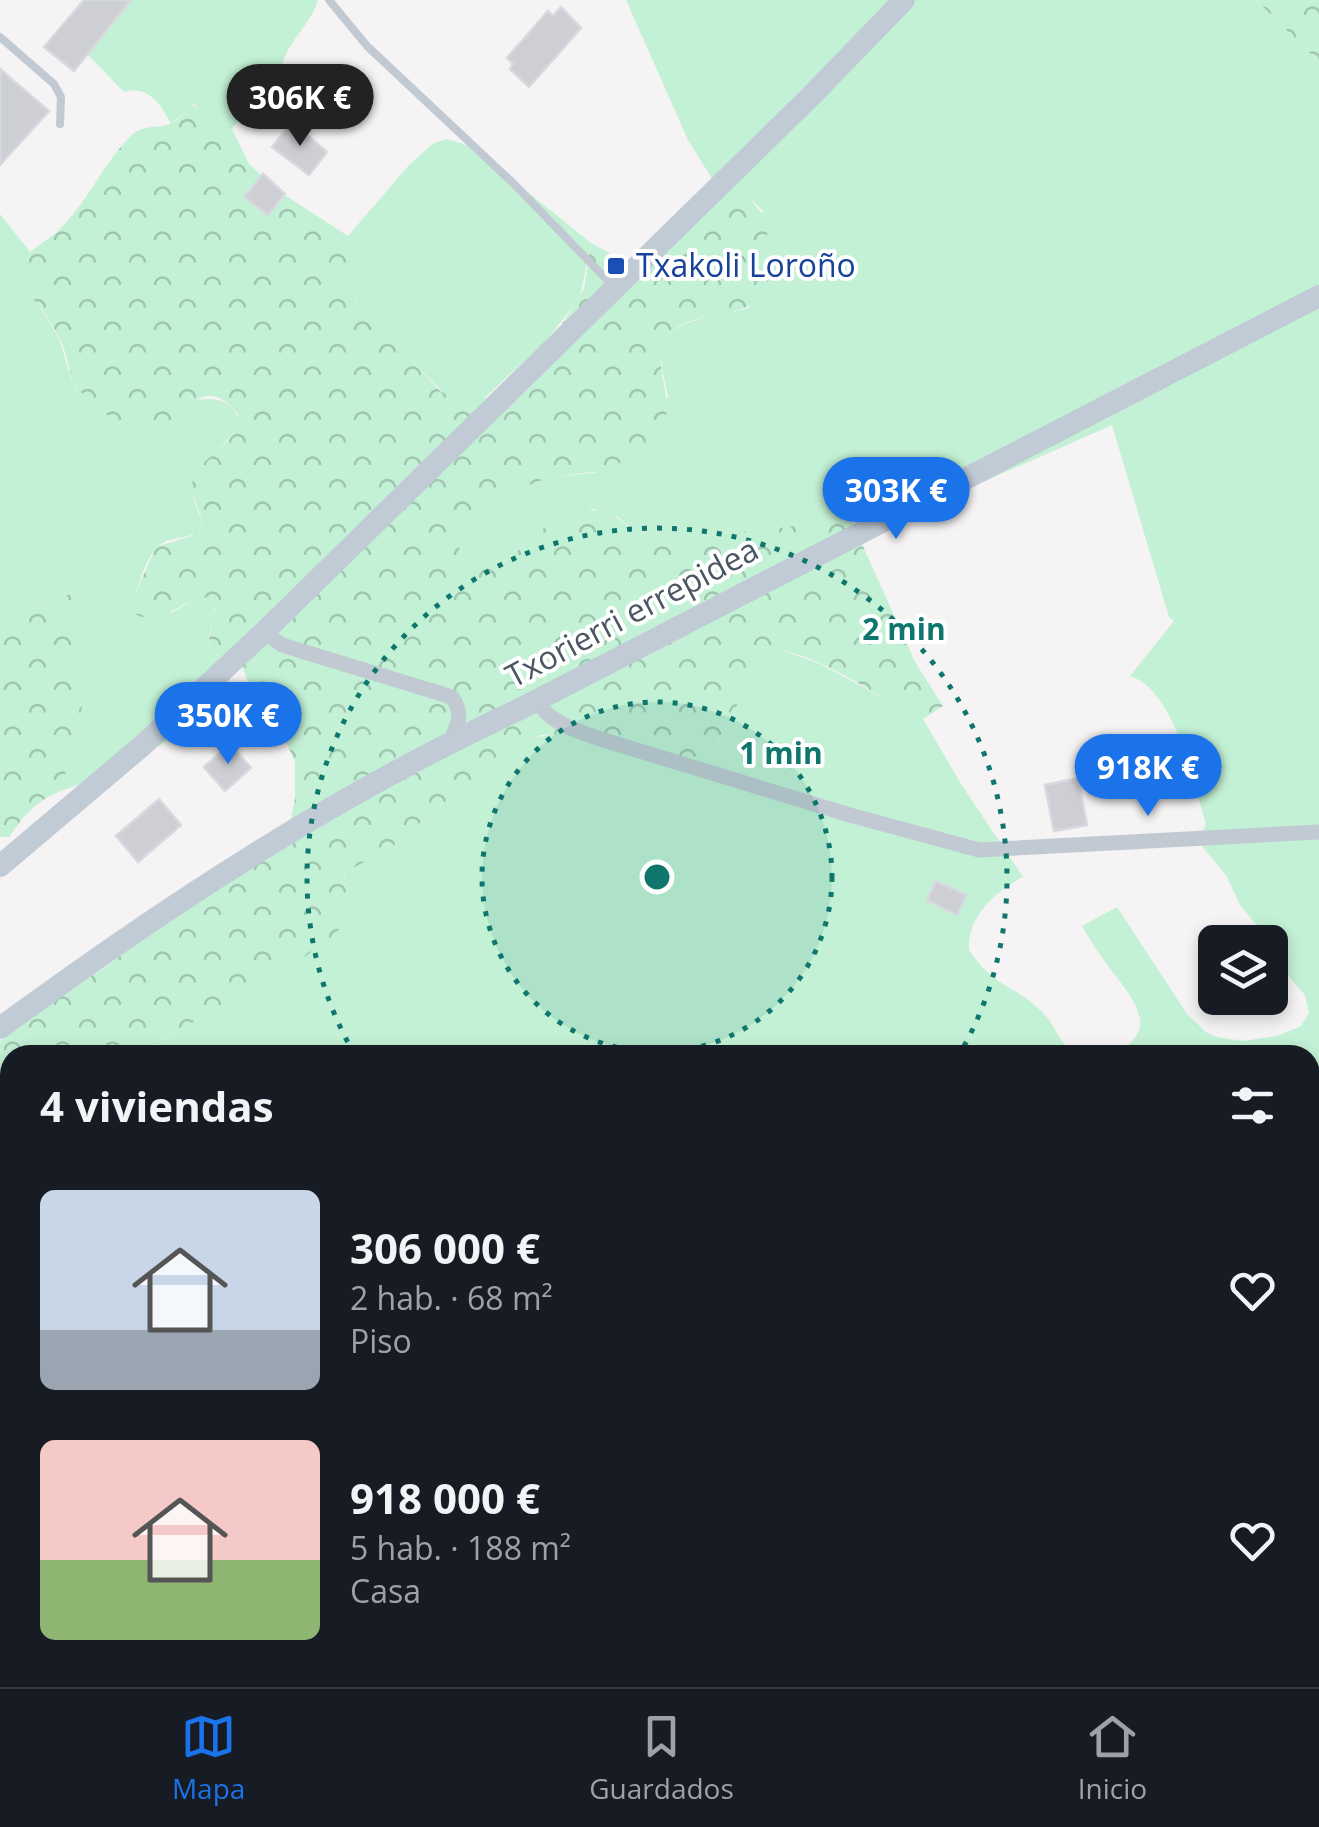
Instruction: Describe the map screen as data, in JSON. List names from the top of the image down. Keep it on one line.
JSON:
{"streets":{"street":["Txorierri errepidea"]},"places":{"transit":["Txakoli Loroño"]},"page":{"price":["306K €","303K €","350K €","918K €"],"heading":"4 viviendas","list":[{"name":"306 000 €","note":"2 hab. · 68 m² · Piso"},{"name":"918 000 €","note":"5 hab. · 188 m² · Casa"}],"tabs":["Mapa","Guardados","Inicio"]},"rings":["2 min","1 min"]}
